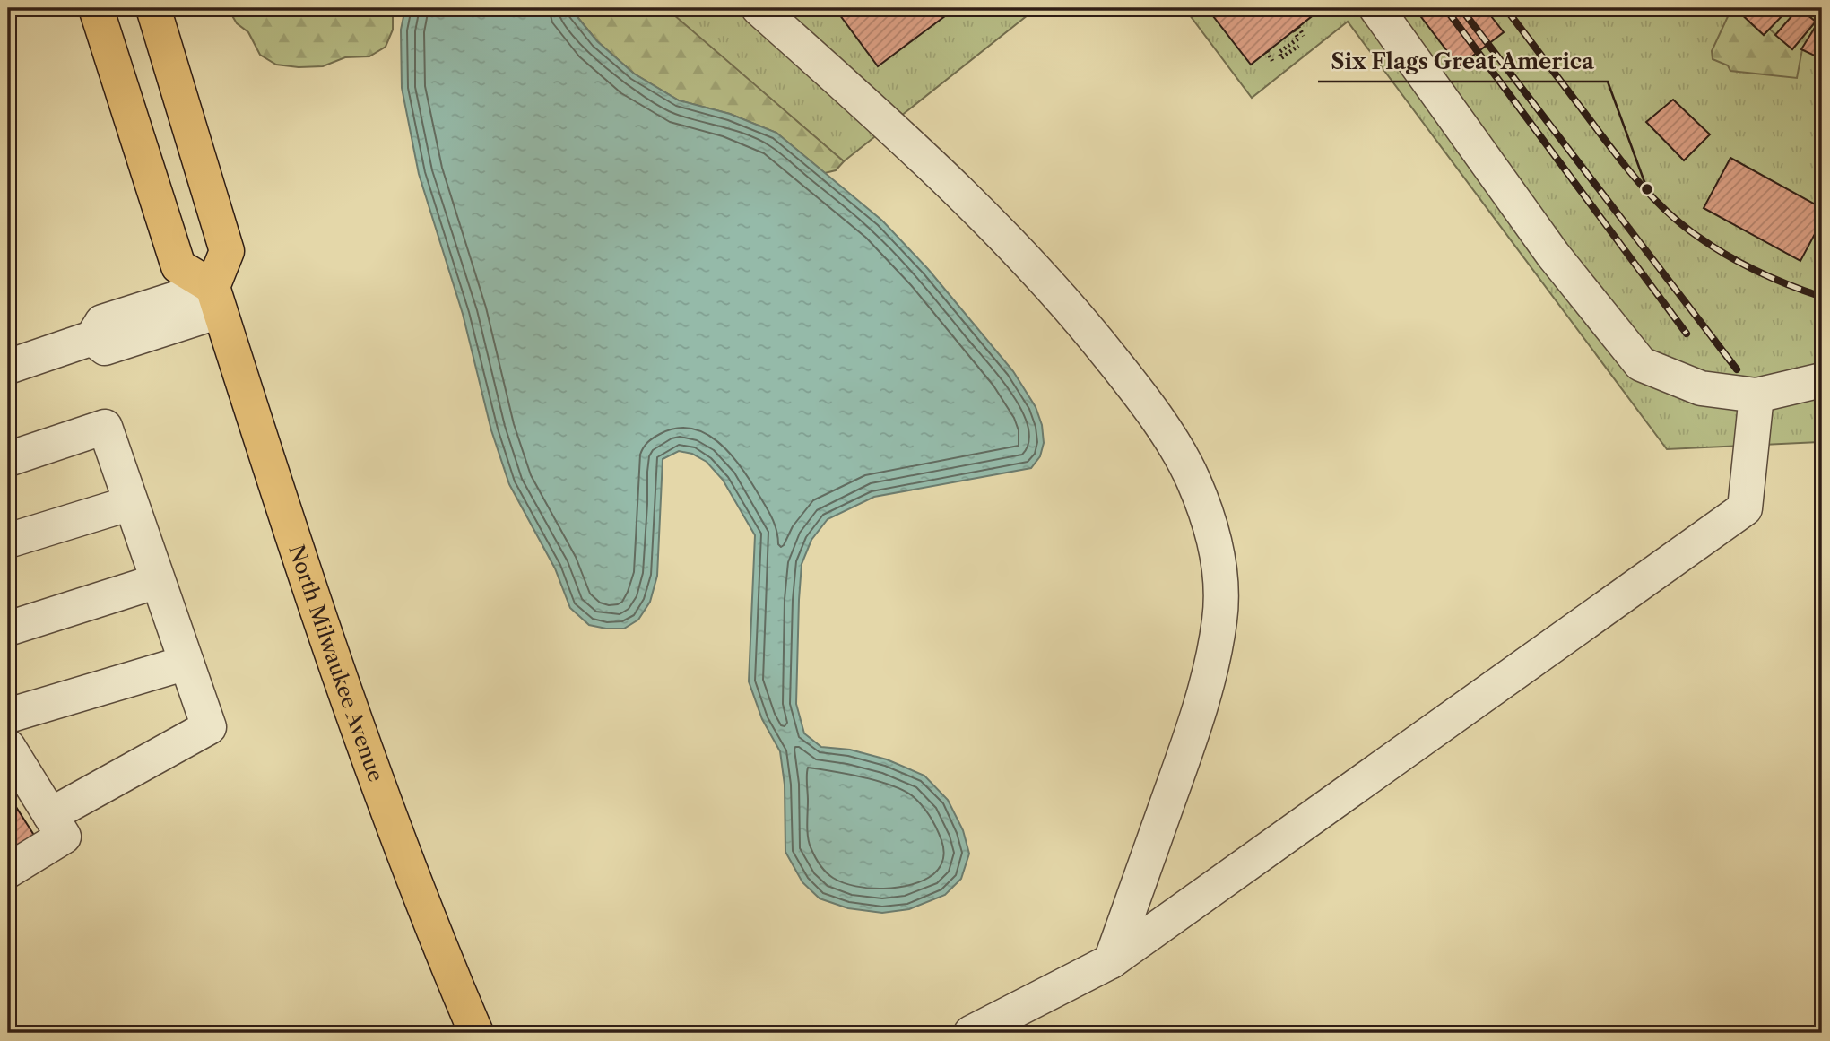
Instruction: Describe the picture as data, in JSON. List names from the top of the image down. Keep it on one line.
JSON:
{"streets":{"main road":["North Milwaukee Avenue"]},"places":["Six Flags Great America"]}
